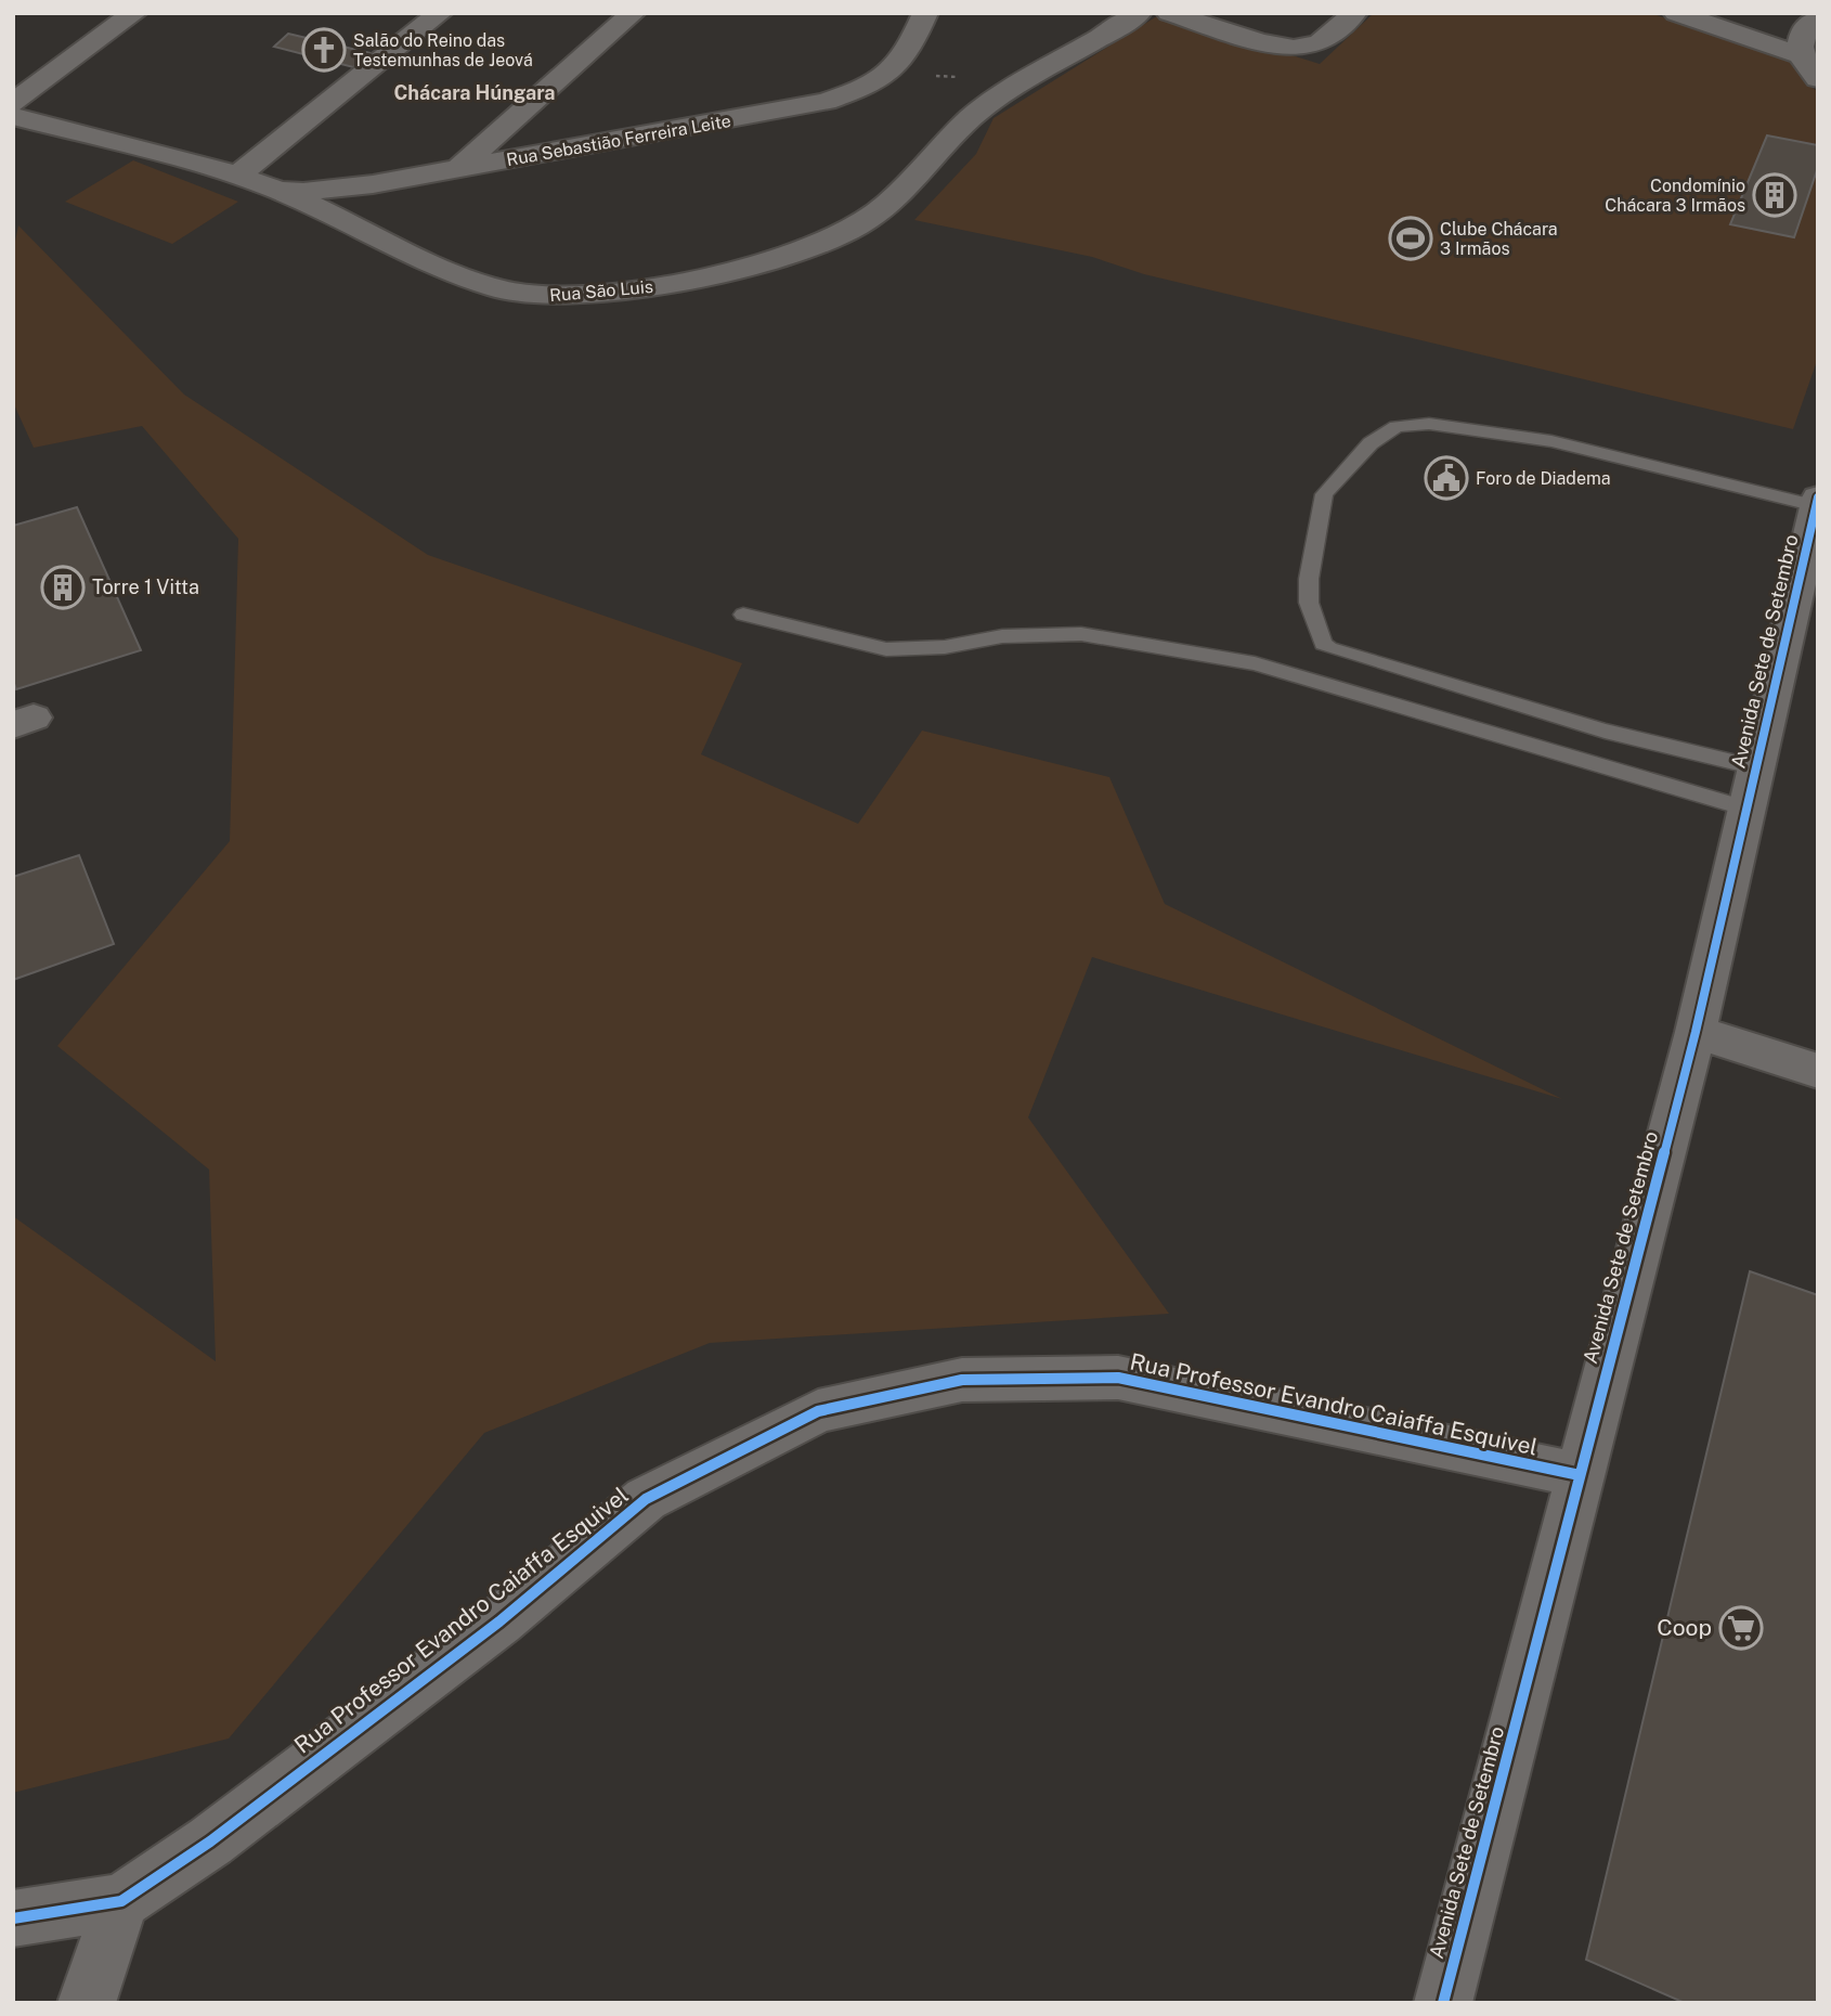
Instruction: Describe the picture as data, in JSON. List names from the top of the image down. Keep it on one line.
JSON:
{"streets":{"street":["Rua Sebastião Ferreira Leite","Rua São Luis","Avenida Sete de Setembro","Rua Professor Evandro Caiaffa Esquivel"]},"crossings":[["Rua Sebastião Ferreira Leite","Rua São Luis"],["Avenida Sete de Setembro","Rua Professor Evandro Caiaffa Esquivel"]],"districts":["Chácara Húngara"],"places":{"church":["Salão do Reino das Testemunhas de Jeová"],"building":["Condomínio Chácara 3 Irmãos","Torre 1 Vitta"],"sports":["Clube Chácara 3 Irmãos"],"public building":["Foro de Diadema"],"supermarket":["Coop"]}}
